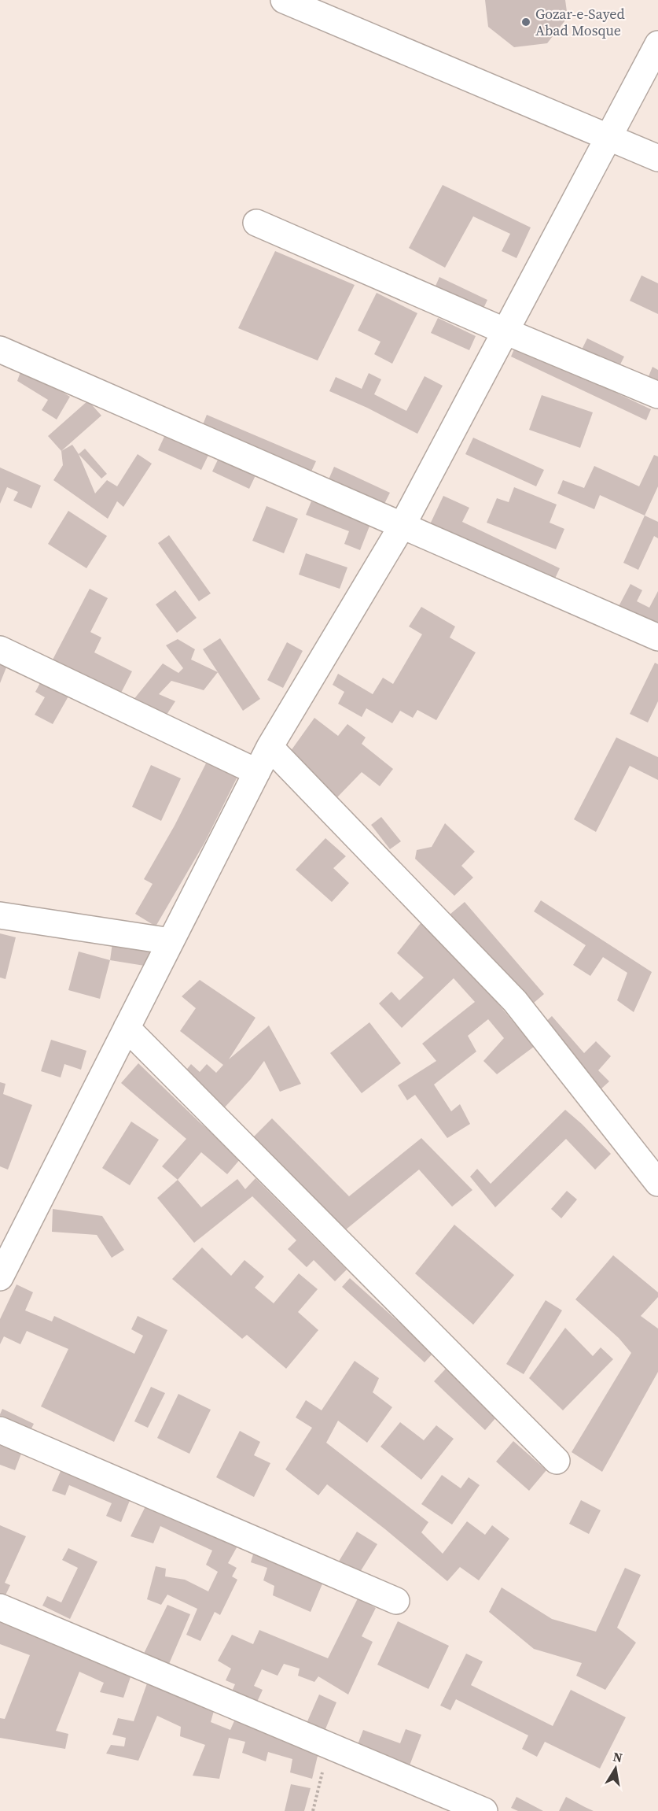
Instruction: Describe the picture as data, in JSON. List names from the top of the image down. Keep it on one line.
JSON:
{"places":["Gozar-e-Sayed Abad Mosque"],"north":"top"}
